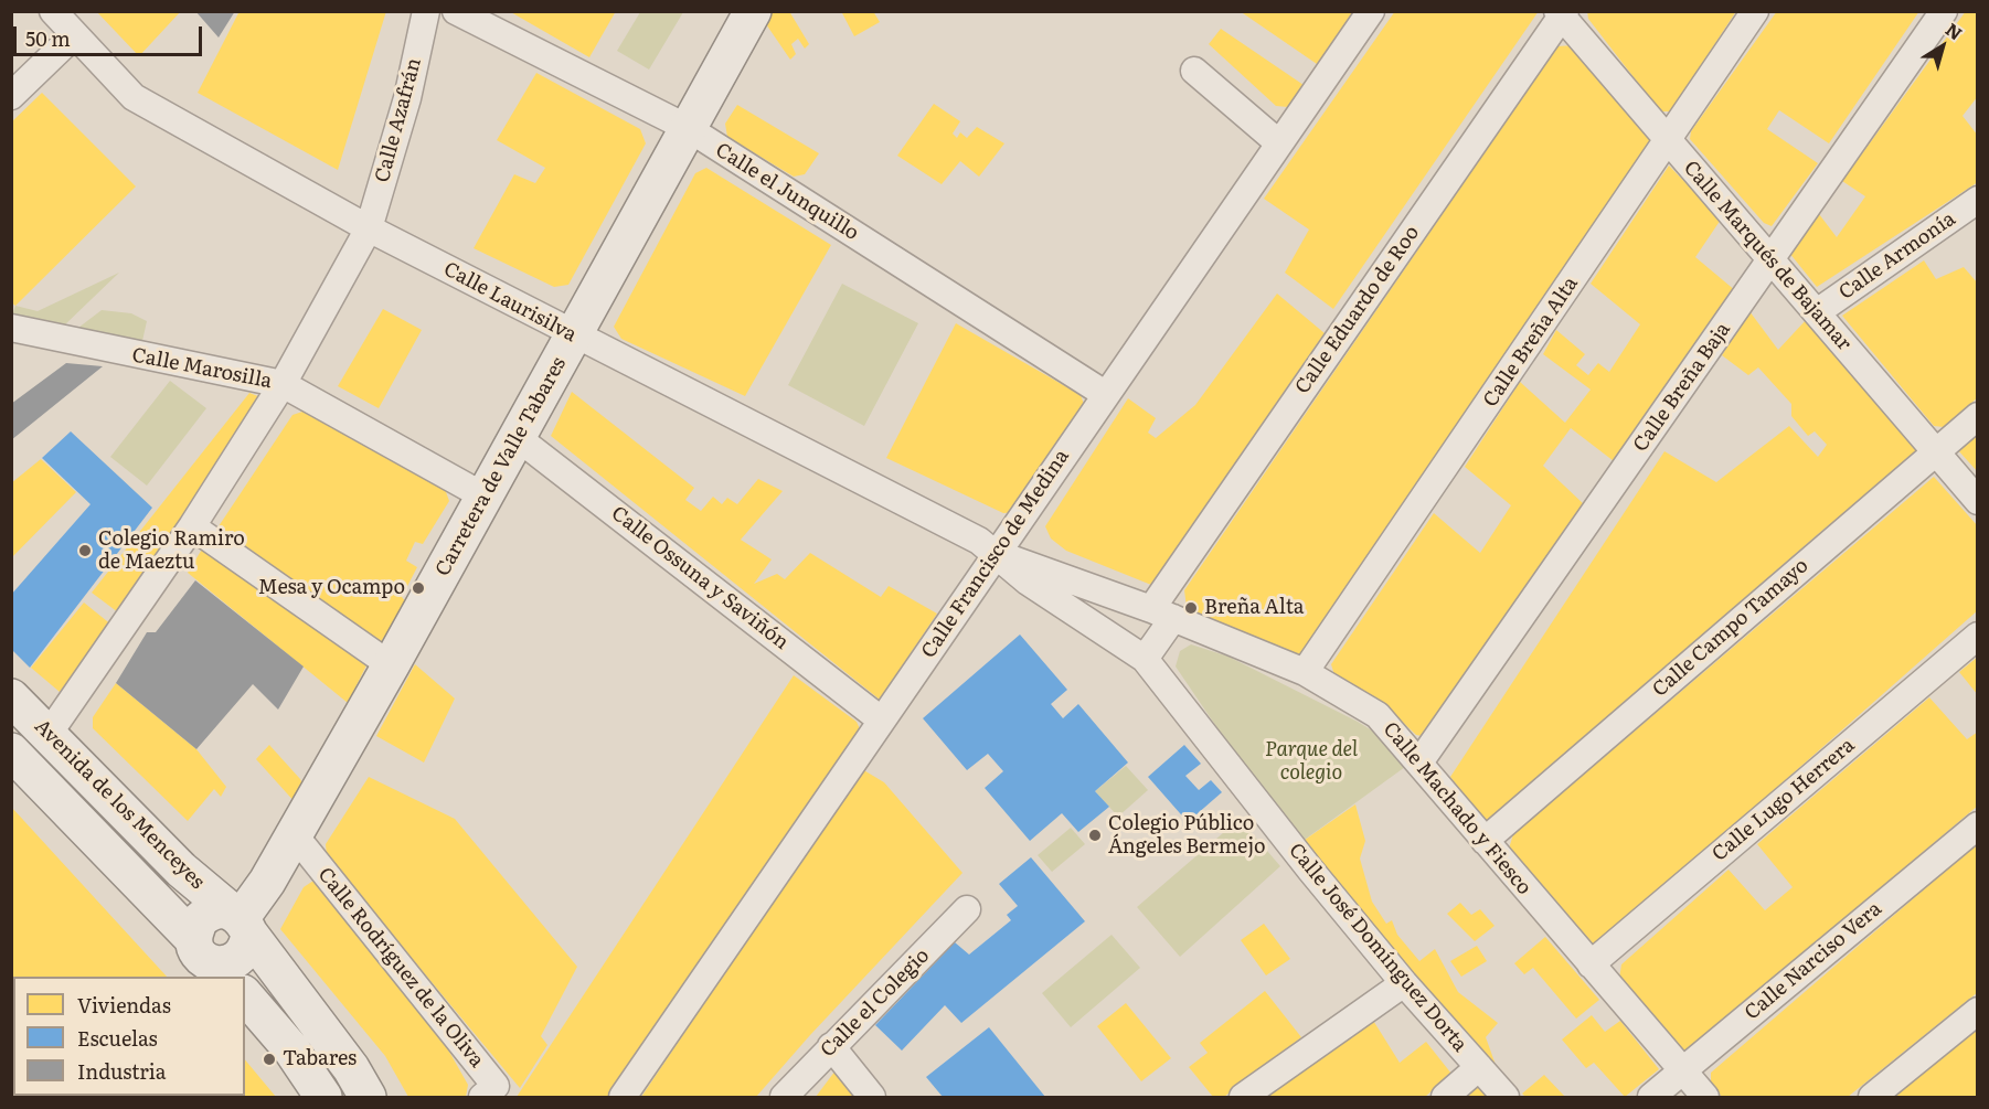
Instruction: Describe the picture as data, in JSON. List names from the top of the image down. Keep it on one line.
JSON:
{"streets":{"main road":["Carretera de Valle Tabares","Avenida de los Menceyes"],"street":["Calle Azafrán","Calle el Junquillo","Calle Marqués de Bajamar","Calle Armonía","Calle Laurisilva","Calle Eduardo de Roo","Calle Breña Alta","Calle Marosilla","Calle Breña Baja","Calle Francisco de Medina","Calle Ossuna y Saviñón","Calle Campo Tamayo","Calle Lugo Herrera","Calle Machado y Fiesco","Calle José Domínguez Dorta","Calle Narciso Vera","Calle Rodríguez de la Oliva","Calle el Colegio"]},"crossings":[["Calle Azafrán","Calle Laurisilva"],["Calle Azafrán","Calle Marosilla"],["Calle Azafrán","Avenida de los Menceyes"],["Calle el Junquillo","Carretera de Valle Tabares"],["Calle el Junquillo","Calle Francisco de Medina"],["Calle Marqués de Bajamar","Calle Armonía"],["Calle Marqués de Bajamar","Calle Eduardo de Roo"],["Calle Marqués de Bajamar","Calle Breña Alta"],["Calle Marqués de Bajamar","Calle Breña Baja"],["Calle Marqués de Bajamar","Calle Campo Tamayo"],["Calle Laurisilva","Carretera de Valle Tabares"],["Calle Laurisilva","Calle Francisco de Medina"],["Calle Laurisilva","Calle Machado y Fiesco"],["Calle Laurisilva","Calle José Domínguez Dorta"],["Calle Eduardo de Roo","Calle Machado y Fiesco"],["Calle Eduardo de Roo","Calle José Domínguez Dorta"],["Calle Breña Alta","Calle Machado y Fiesco"],["Calle Marosilla","Carretera de Valle Tabares"],["Calle Breña Baja","Calle Machado y Fiesco"],["Carretera de Valle Tabares","Calle Ossuna y Saviñón"],["Carretera de Valle Tabares","Avenida de los Menceyes"],["Carretera de Valle Tabares","Calle Rodríguez de la Oliva"],["Calle Francisco de Medina","Calle Ossuna y Saviñón"],["Calle Francisco de Medina","Calle Machado y Fiesco"],["Calle Francisco de Medina","Calle José Domínguez Dorta"],["Calle Campo Tamayo","Calle Machado y Fiesco"],["Calle Lugo Herrera","Calle Machado y Fiesco"],["Calle Machado y Fiesco","Calle José Domínguez Dorta"],["Calle Machado y Fiesco","Calle Narciso Vera"]],"parks":["Parque del colegio"],"places":["Colegio Ramiro de Maeztu","Mesa y Ocampo","Breña Alta","Colegio Público Ángeles Bermejo","Tabares"],"legend":["Viviendas","Escuelas","Industria"],"scale_bar":"50 m","north":"top right"}
